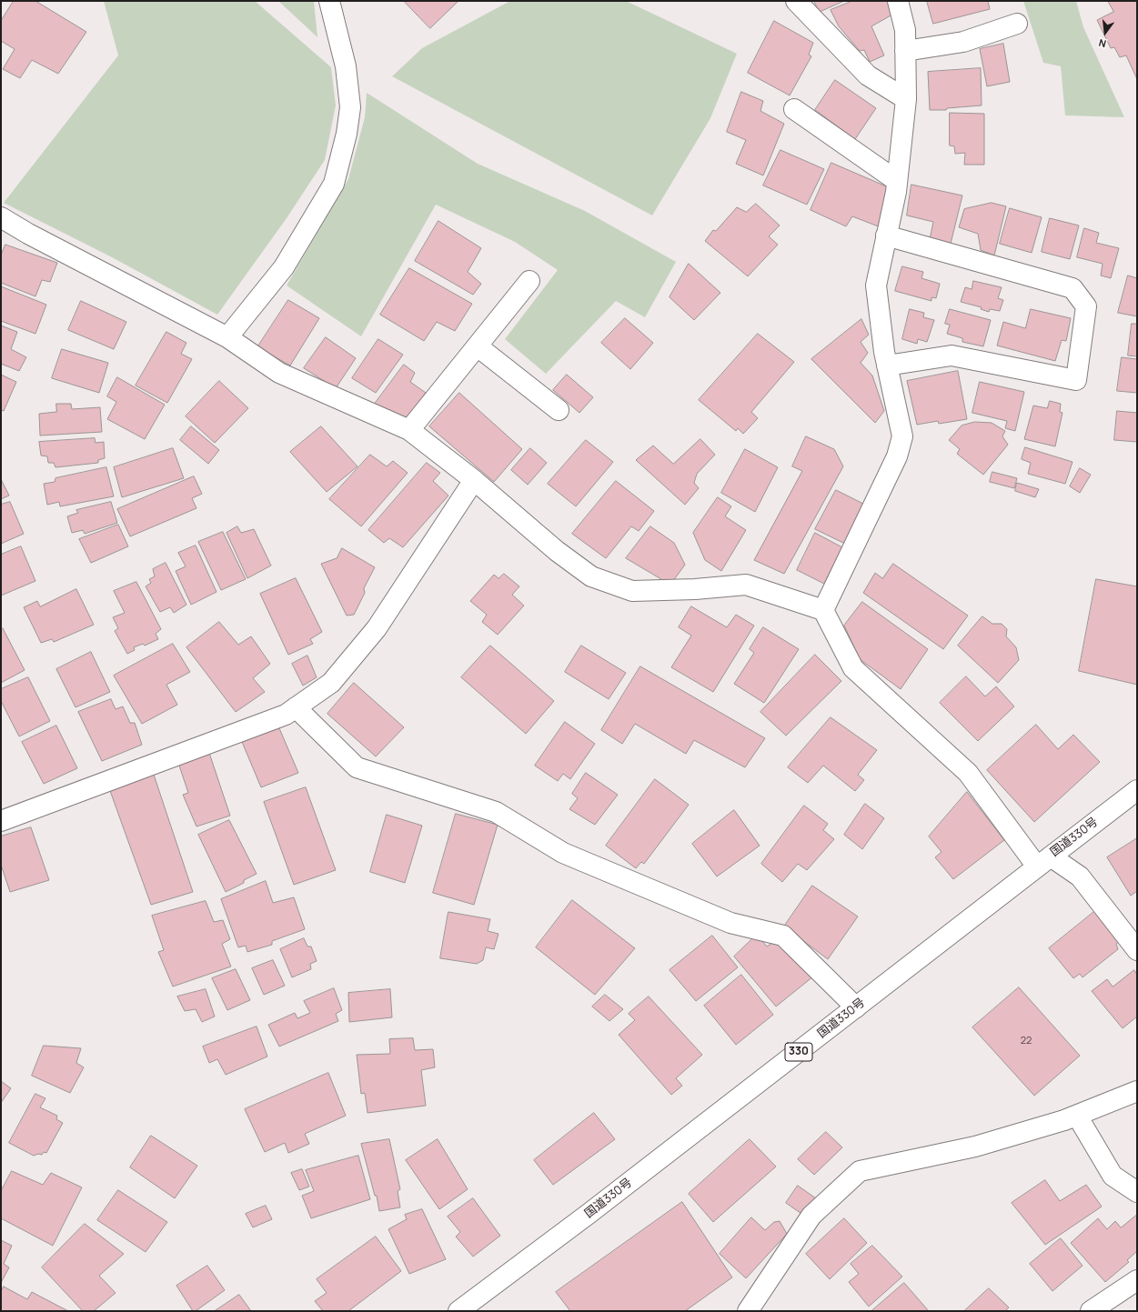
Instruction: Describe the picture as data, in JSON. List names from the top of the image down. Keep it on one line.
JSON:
{"streets":{"main road":["国道330号","330"]},"house_numbers":["22"],"north":"bottom"}
